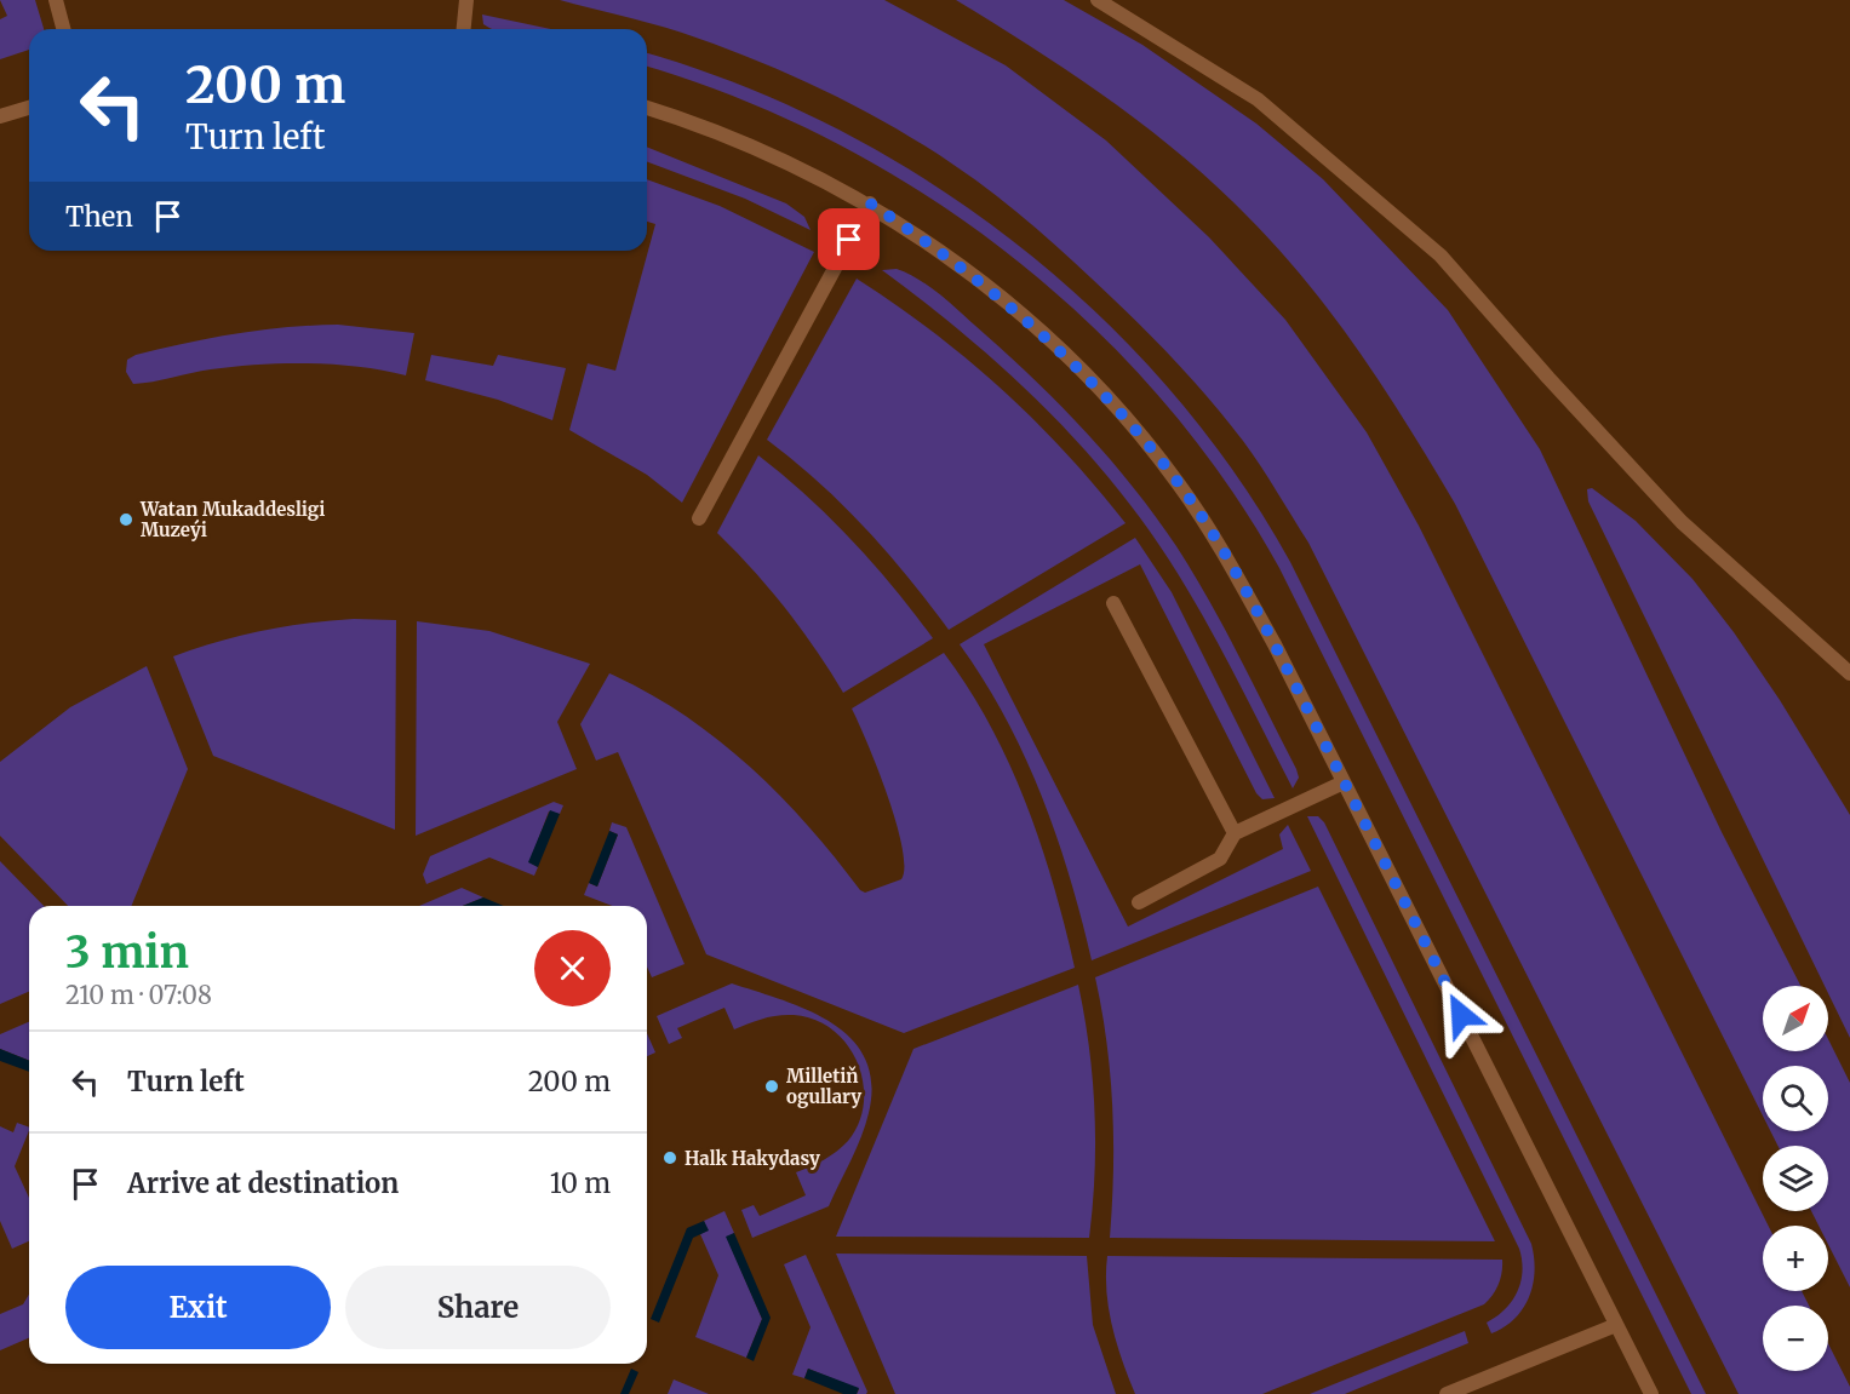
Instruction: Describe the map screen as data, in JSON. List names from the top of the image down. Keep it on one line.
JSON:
{"places":["Watan Mukaddesligi Muzeýi","Milletiň ogullary","Halk Hakydasy"],"north":"top right","page":{"turn":["200 m","Turn left"],"then":"Then","heading":["3 min","210 m · 07:08"],"map_buttons":["+","−"],"list":[{"name":"Turn left","value":"200 m"},{"name":"Arrive at destination","value":"10 m"}],"buttons":["Exit","Share"]}}
